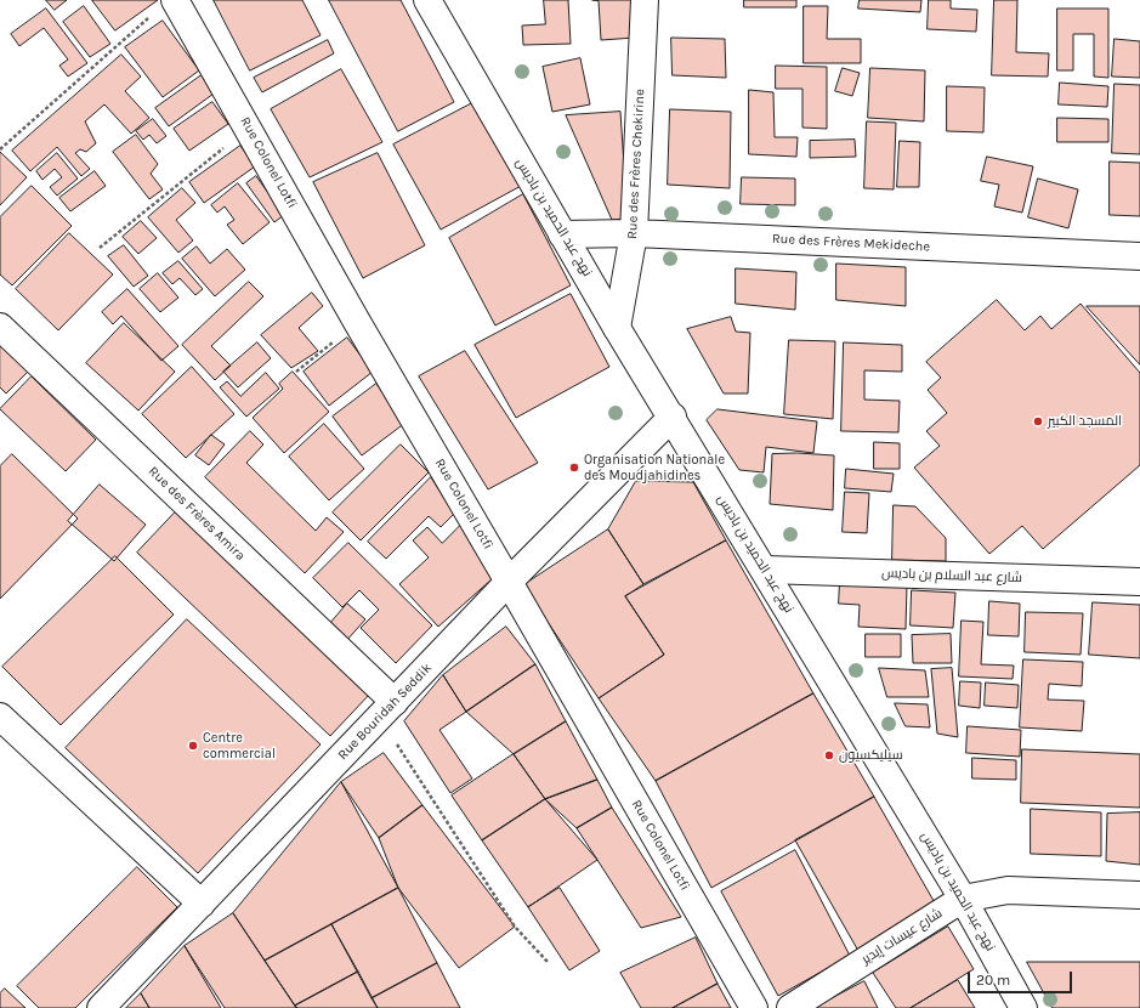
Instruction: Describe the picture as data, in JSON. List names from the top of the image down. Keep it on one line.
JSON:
{"streets":{"street":["Rue Colonel Lotfi","Rue des Frères Chekirine","نهج عبد الحميد بن باديس","Rue des Frères Mekideche","Rue des Frères Amira","شارع عبد السلام بن باديس","Rue Bouridah Seddik","شارع عيسات إيدير"]},"crossings":[["Rue Colonel Lotfi","Rue Bouridah Seddik"],["Rue des Frères Chekirine","نهج عبد الحميد بن باديس"],["Rue des Frères Chekirine","Rue des Frères Mekideche"],["نهج عبد الحميد بن باديس","Rue des Frères Mekideche"],["نهج عبد الحميد بن باديس","شارع عبد السلام بن باديس"],["نهج عبد الحميد بن باديس","Rue Bouridah Seddik"],["نهج عبد الحميد بن باديس","شارع عيسات إيدير"],["Rue des Frères Amira","Rue Bouridah Seddik"]],"places":["المسجد الكبير","Organisation Nationale des Moudjahidines","Centre commercial","سيليكسيون"],"scale_bar":"20 m"}
